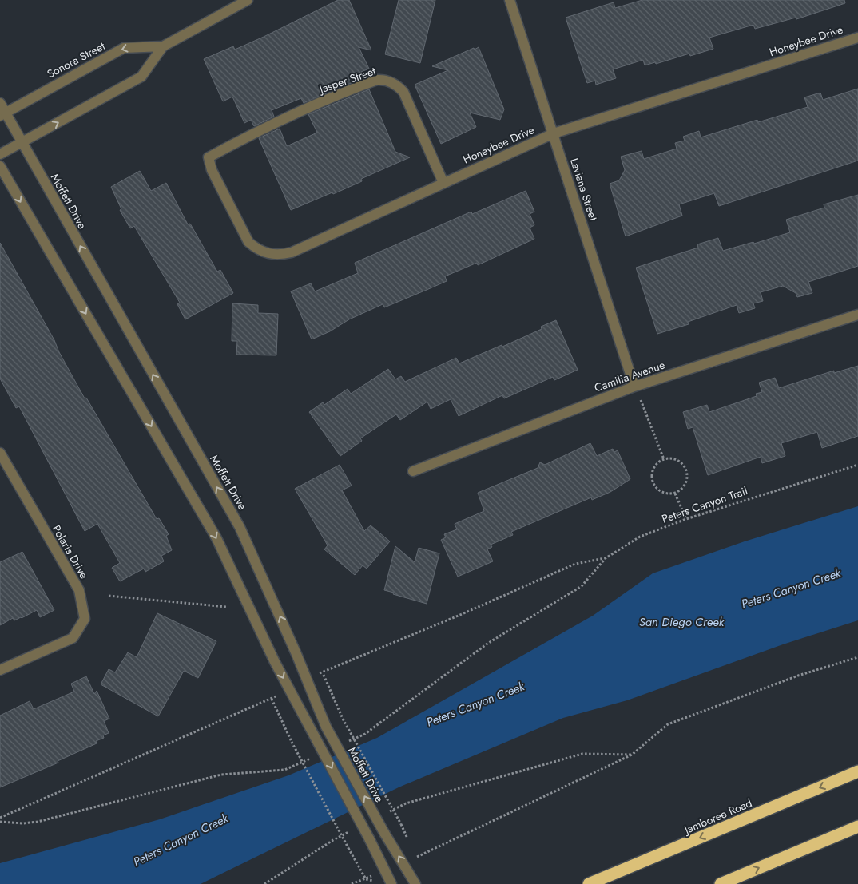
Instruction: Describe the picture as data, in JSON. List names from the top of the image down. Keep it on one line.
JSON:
{"streets":{"highway":["Jamboree Road"],"street":["Honeybee Drive","Sonora Street","Jasper Street","Laviana Street","Moffett Drive","Camilia Avenue","Polaris Drive"],"path":["Peters Canyon Trail"]},"crossings":[["Honeybee Drive","Jasper Street"],["Honeybee Drive","Laviana Street"],["Sonora Street","Moffett Drive"],["Laviana Street","Camilia Avenue"]],"water":["Peters Canyon Creek","San Diego Creek"]}
